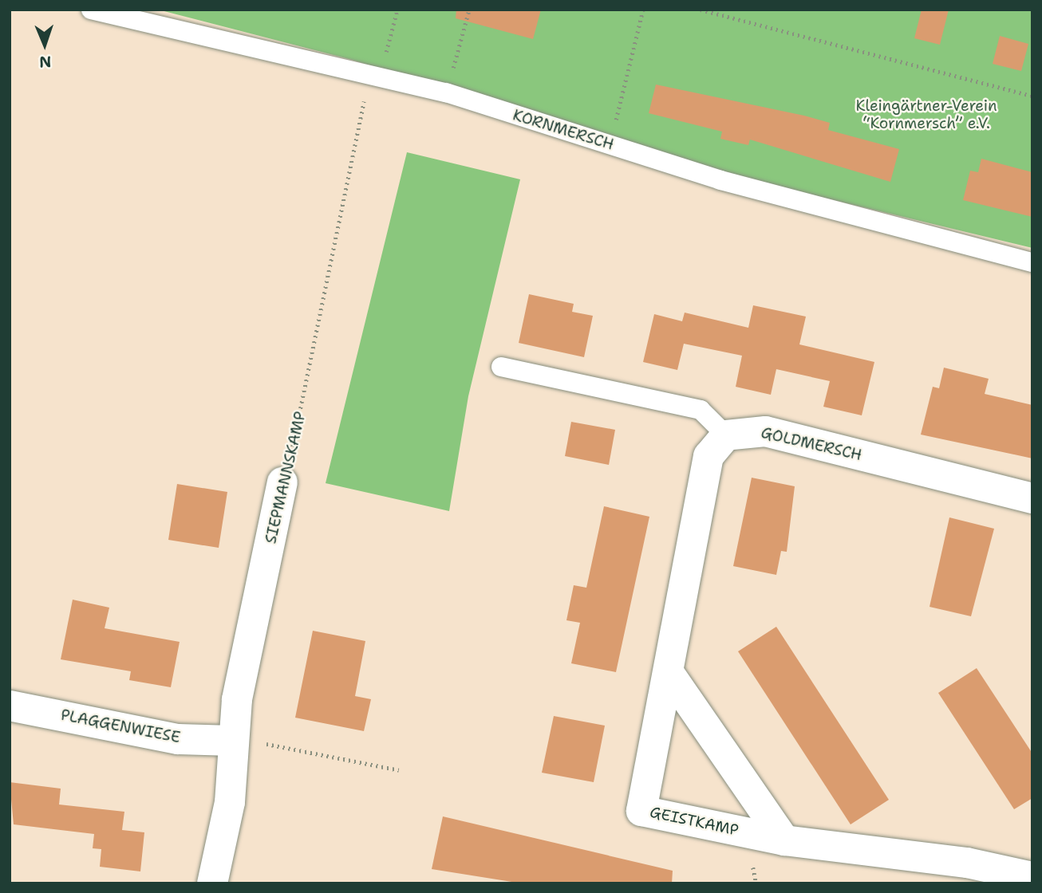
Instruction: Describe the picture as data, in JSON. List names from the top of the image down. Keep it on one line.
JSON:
{"streets":{"street":["GOLDMERSCH","SIEPMANNSKAMP","PLAGGENWIESE","GEISTKAMP"],"lane":["KORNMERSCH"]},"crossings":[["KORNMERSCH","SIEPMANNSKAMP"],["GOLDMERSCH","GEISTKAMP"],["SIEPMANNSKAMP","PLAGGENWIESE"]],"parks":["Kleingärtner-Verein “Kornmersch” e.V."],"north":"bottom"}
